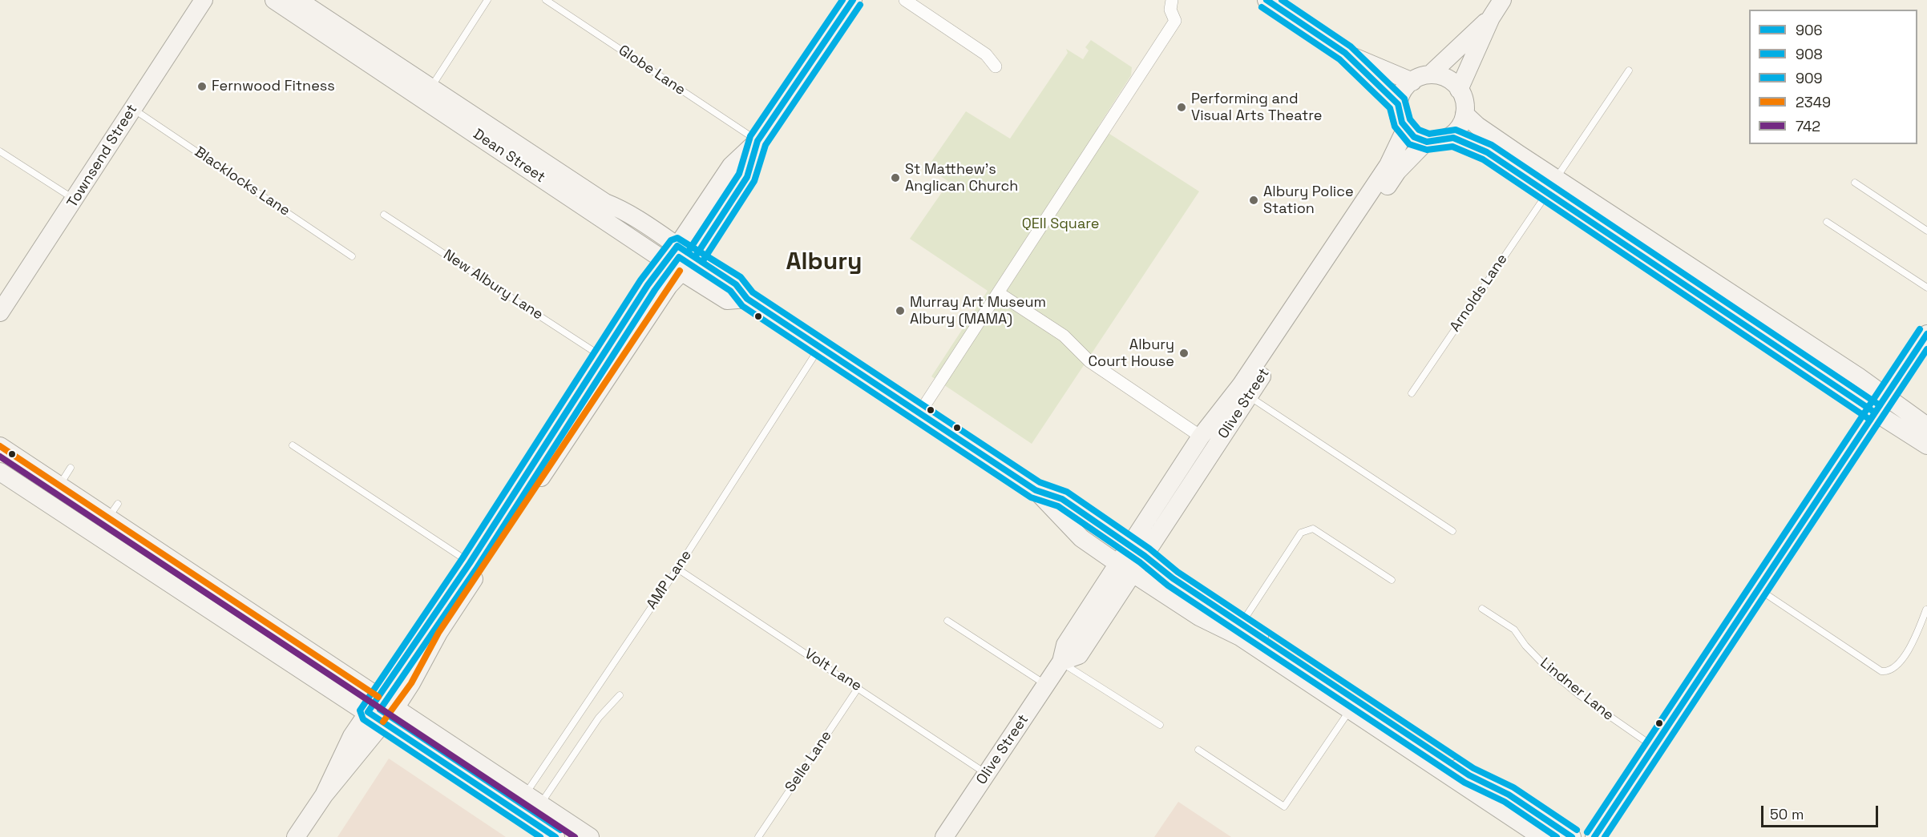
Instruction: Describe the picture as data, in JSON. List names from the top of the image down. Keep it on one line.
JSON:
{"streets":{"street":["Townsend Street","Dean Street","Olive Street"],"lane":["Globe Lane","Blacklocks Lane","New Albury Lane","Arnolds Lane","AMP Lane","Volt Lane","Lindner Lane","Selle Lane"]},"crossings":[["Townsend Street","Blacklocks Lane"],["Dean Street","Olive Street"],["Dean Street","AMP Lane"],["Olive Street","Volt Lane"],["AMP Lane","Volt Lane"],["Volt Lane","Selle Lane"]],"districts":["Albury"],"parks":["QEII Square"],"places":["Fernwood Fitness","Performing and Visual Arts Theatre","St Matthew's Anglican Church","Albury Police Station","Murray Art Museum Albury (MAMA)","Albury Court House"],"lines":["transit line 906","transit line 909","transit line 908","transit line 2349","transit line 742"],"legend":["906","908","909","2349","742"],"scale_bar":"50 m"}
